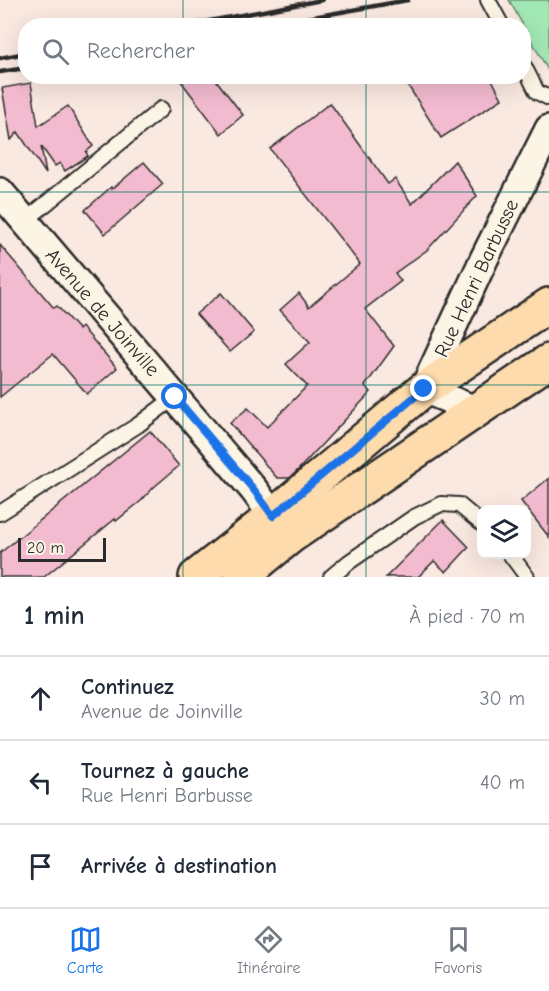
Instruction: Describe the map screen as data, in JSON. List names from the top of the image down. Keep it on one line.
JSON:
{"streets":{"main road":["Rue Henri Barbusse"],"street":["Avenue de Joinville"]},"crossings":[["Rue Henri Barbusse","Avenue de Joinville"]],"scale_bar":"20 m","page":{"search":"Rechercher","scale":"20 m","heading":["1 min","À pied · 70 m"],"list":[["Continuez","Avenue de Joinville","30 m"],["Tournez à gauche","Rue Henri Barbusse","40 m"],"Arrivée à destination"],"nav":["Carte","Itinéraire","Favoris"]}}
